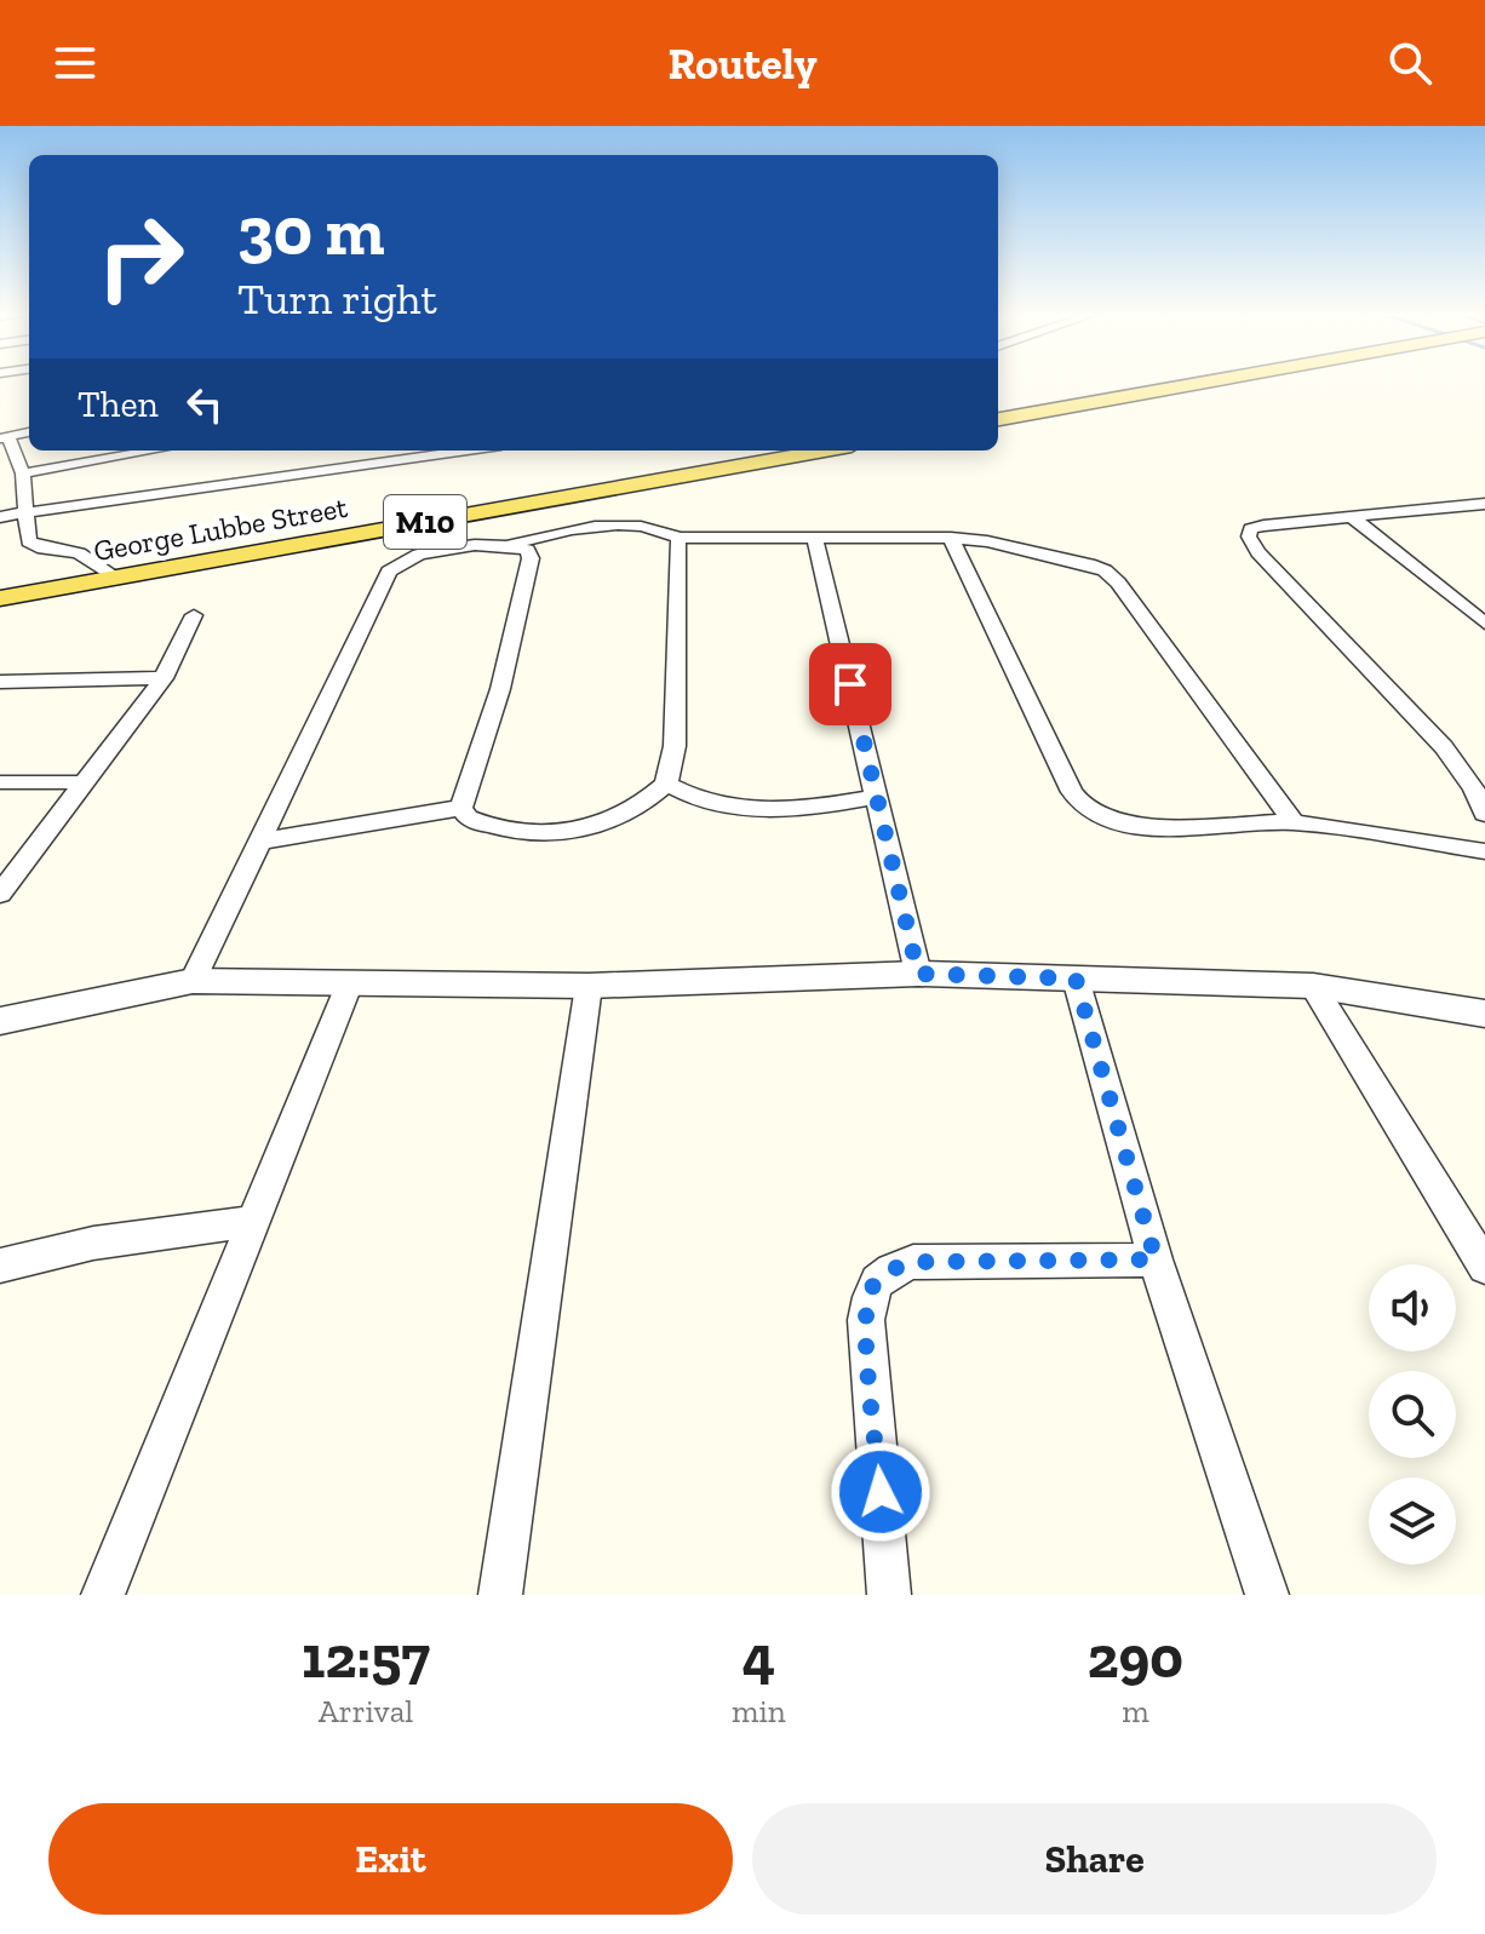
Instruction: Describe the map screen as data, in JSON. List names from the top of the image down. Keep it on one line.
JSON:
{"streets":{"main road":["M10","George Lubbe Street"]},"page":{"header":"Routely","turn":["30 m","Turn right"],"then":"Then","eta":["12:57","Arrival","4","min","290","m"],"buttons":["Exit","Share"]}}
